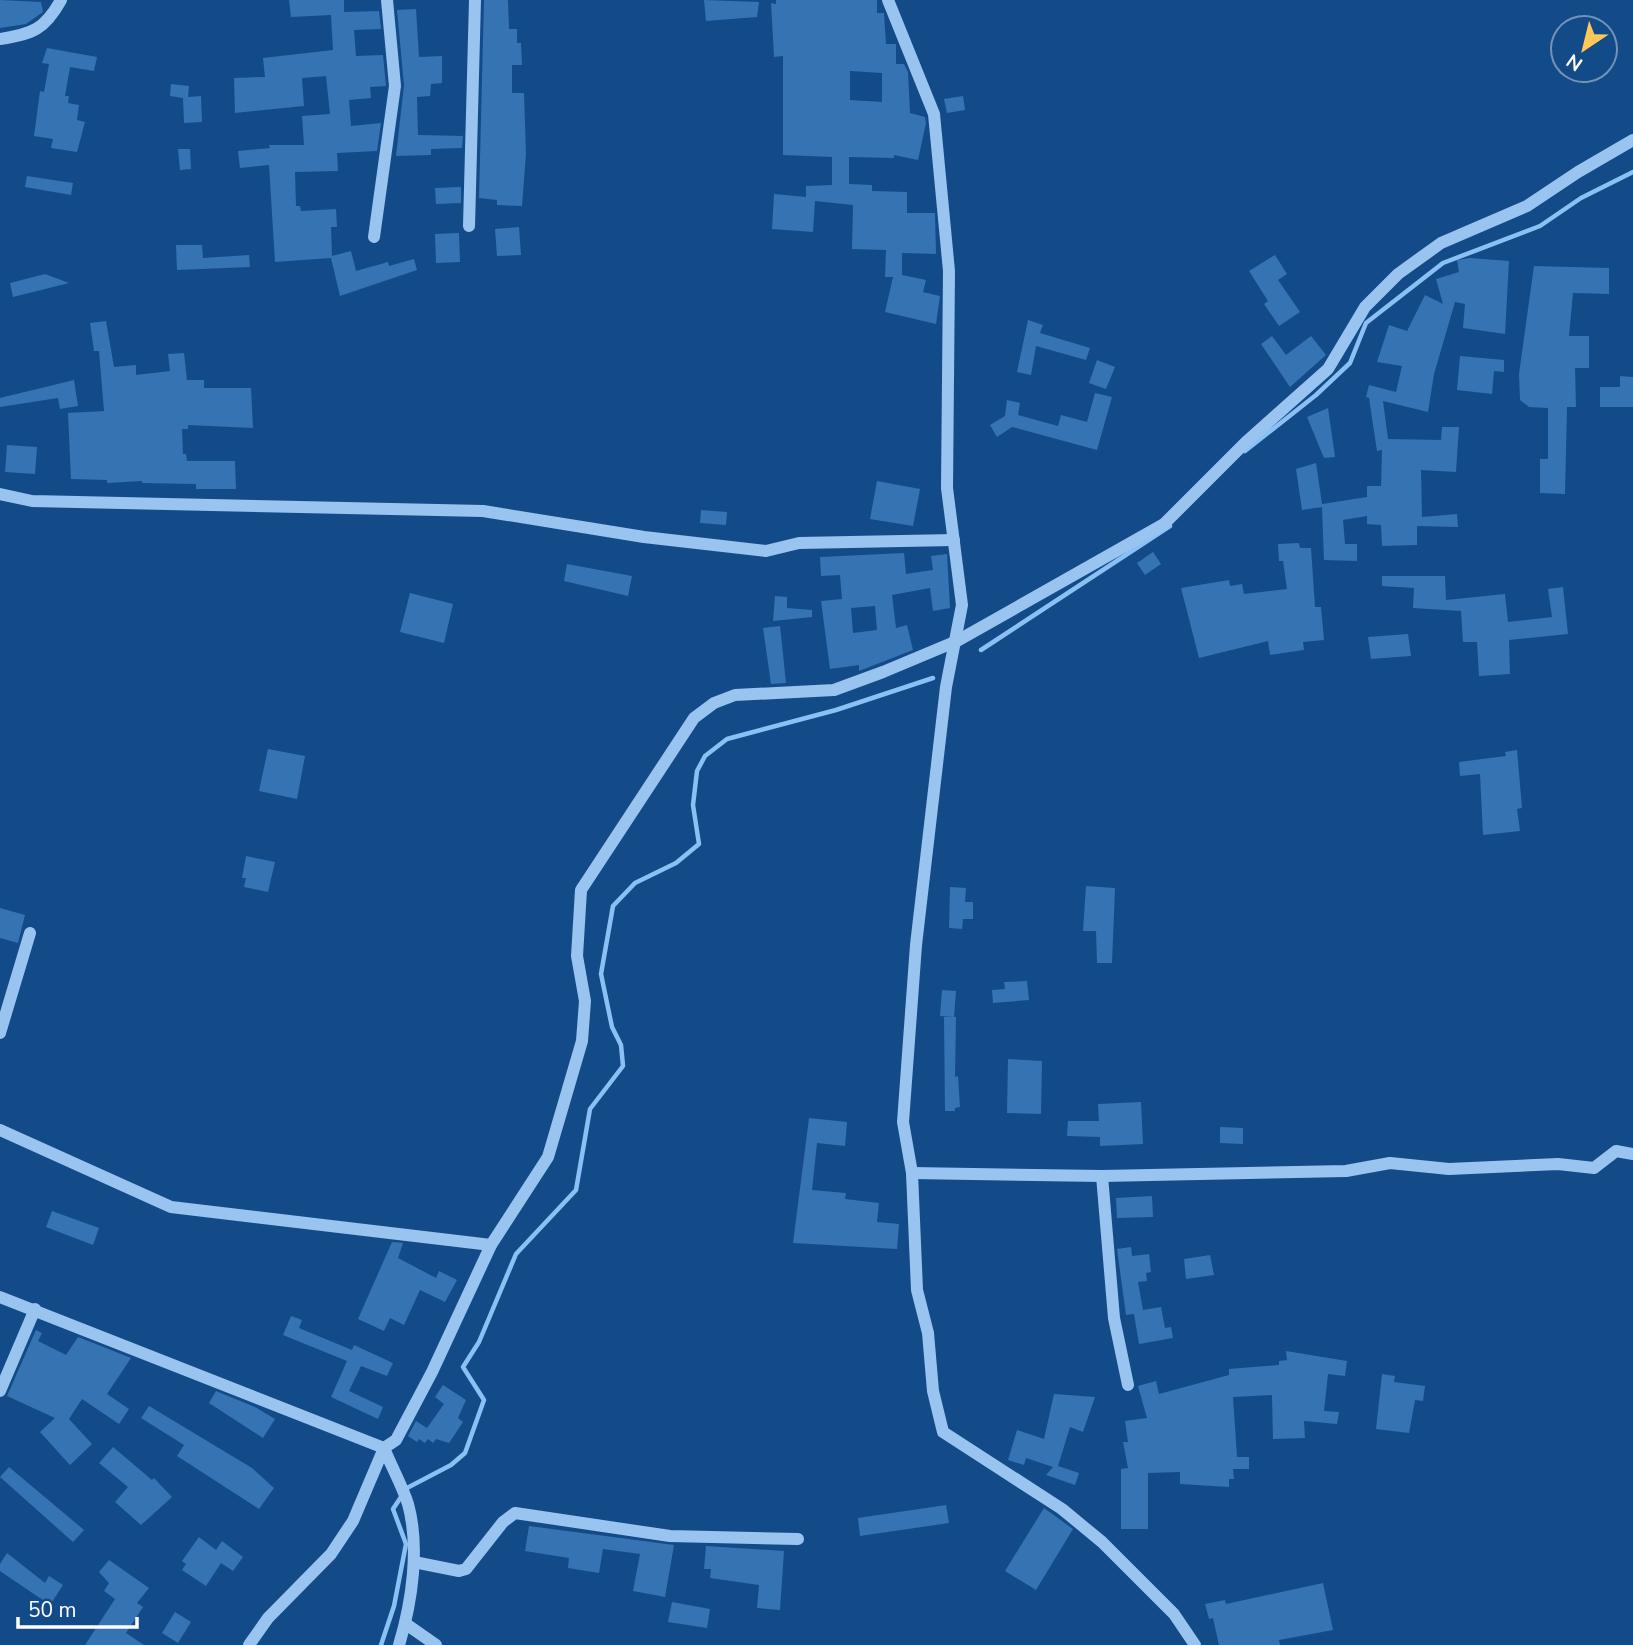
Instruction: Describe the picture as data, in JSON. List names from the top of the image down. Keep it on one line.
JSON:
{"scale_bar":"50 m","north":"bottom left"}
